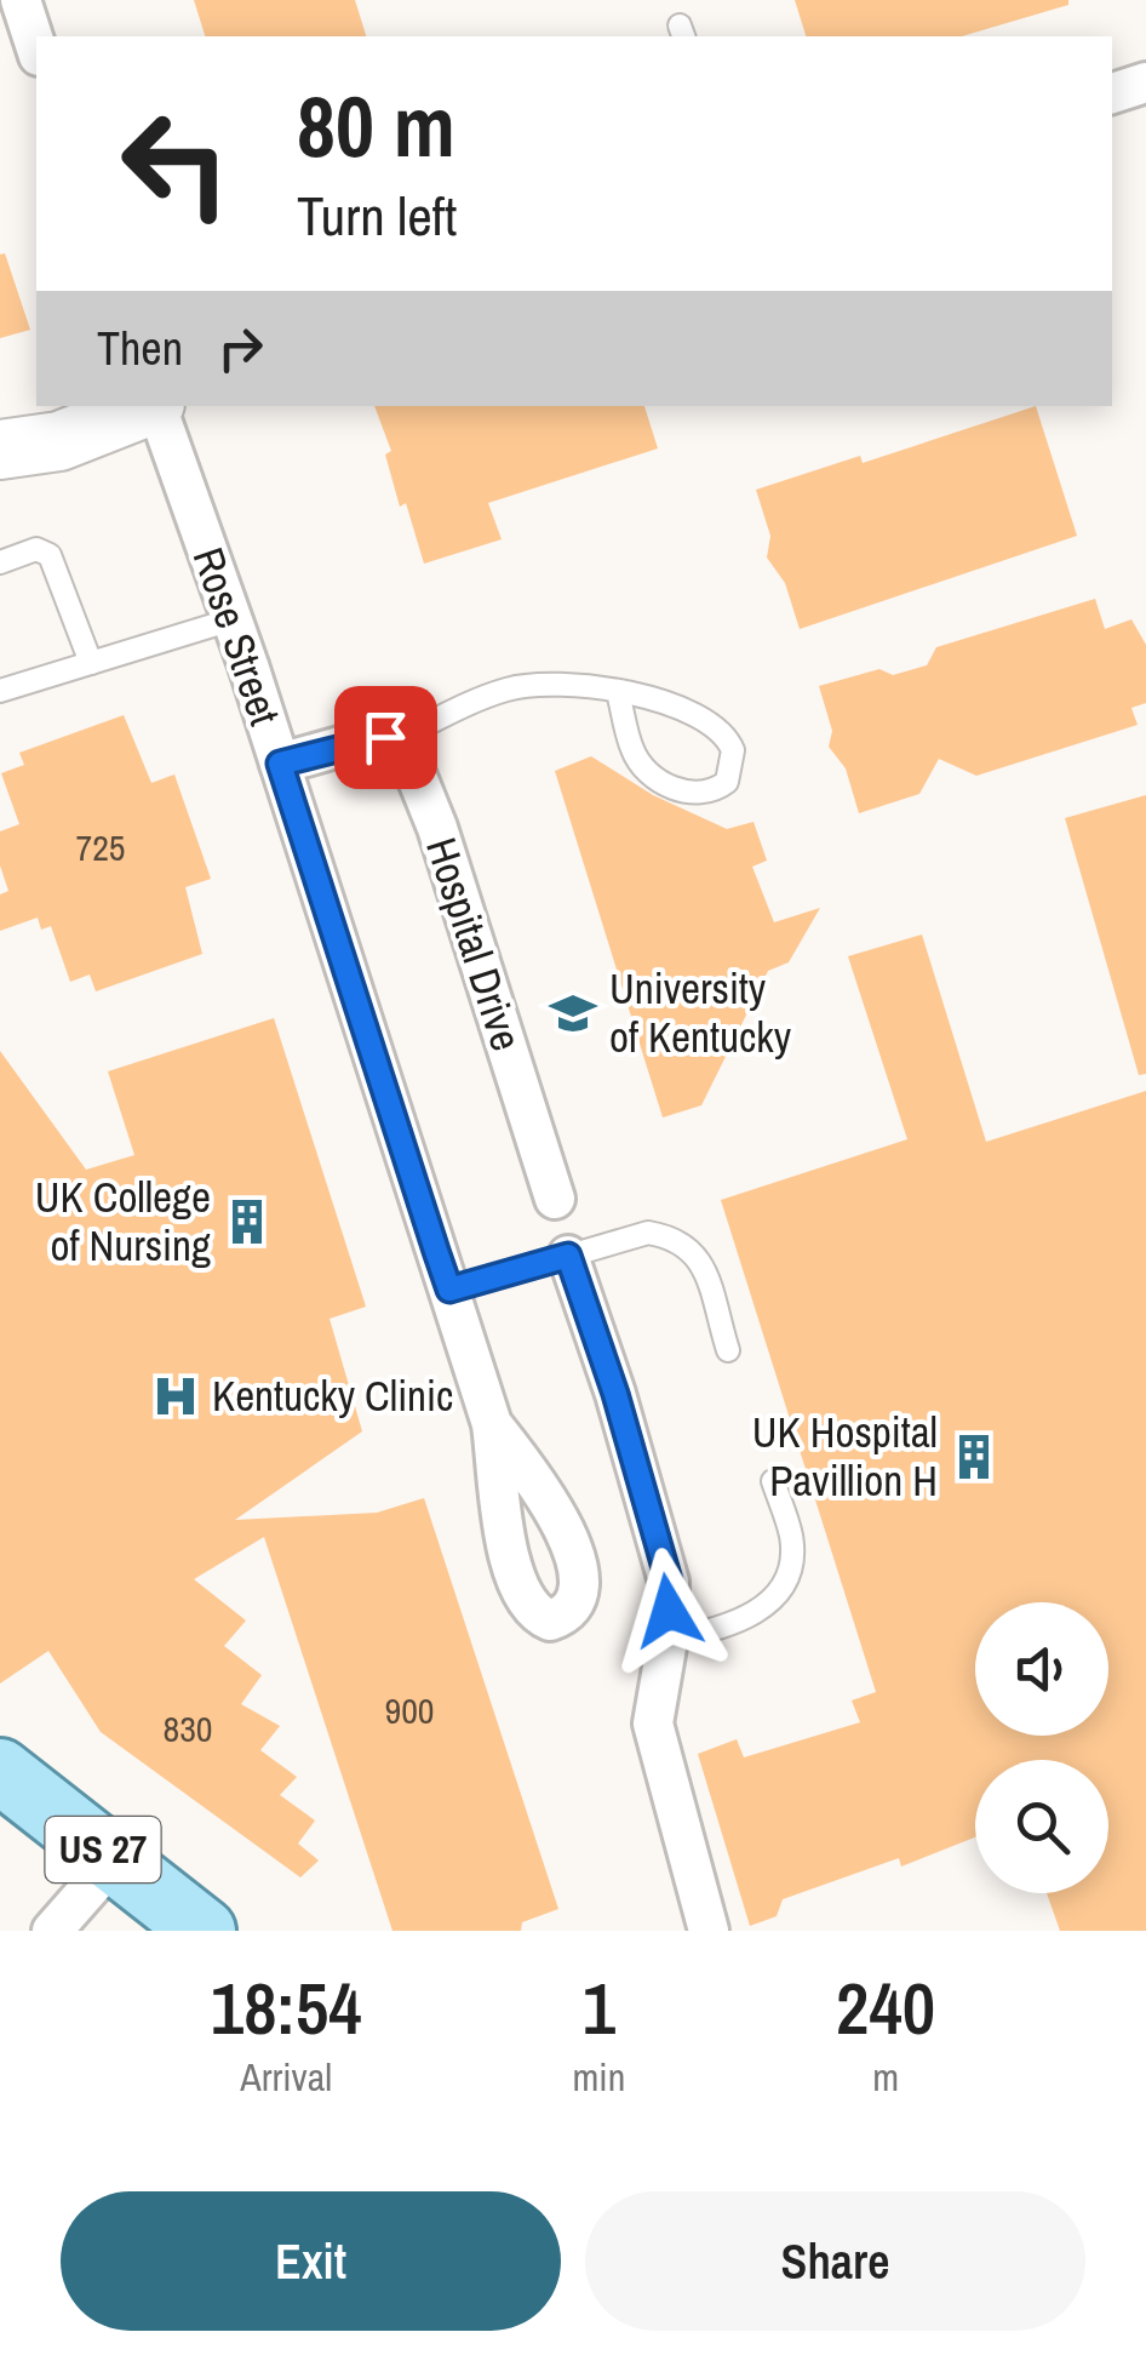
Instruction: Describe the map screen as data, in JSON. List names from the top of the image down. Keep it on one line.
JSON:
{"streets":{"main road":["US 27"],"street":["Rose Street","Hospital Drive"]},"places":{"school or university":["University of Kentucky"],"building":["UK College of Nursing","UK Hospital Pavillion H"],"hospital":["Kentucky Clinic"]},"house_numbers":["725","900","830"],"page":{"turn":["80 m","Turn left"],"then":"Then","eta":["18:54","Arrival","1","min","240","m"],"buttons":["Exit","Share"]}}
